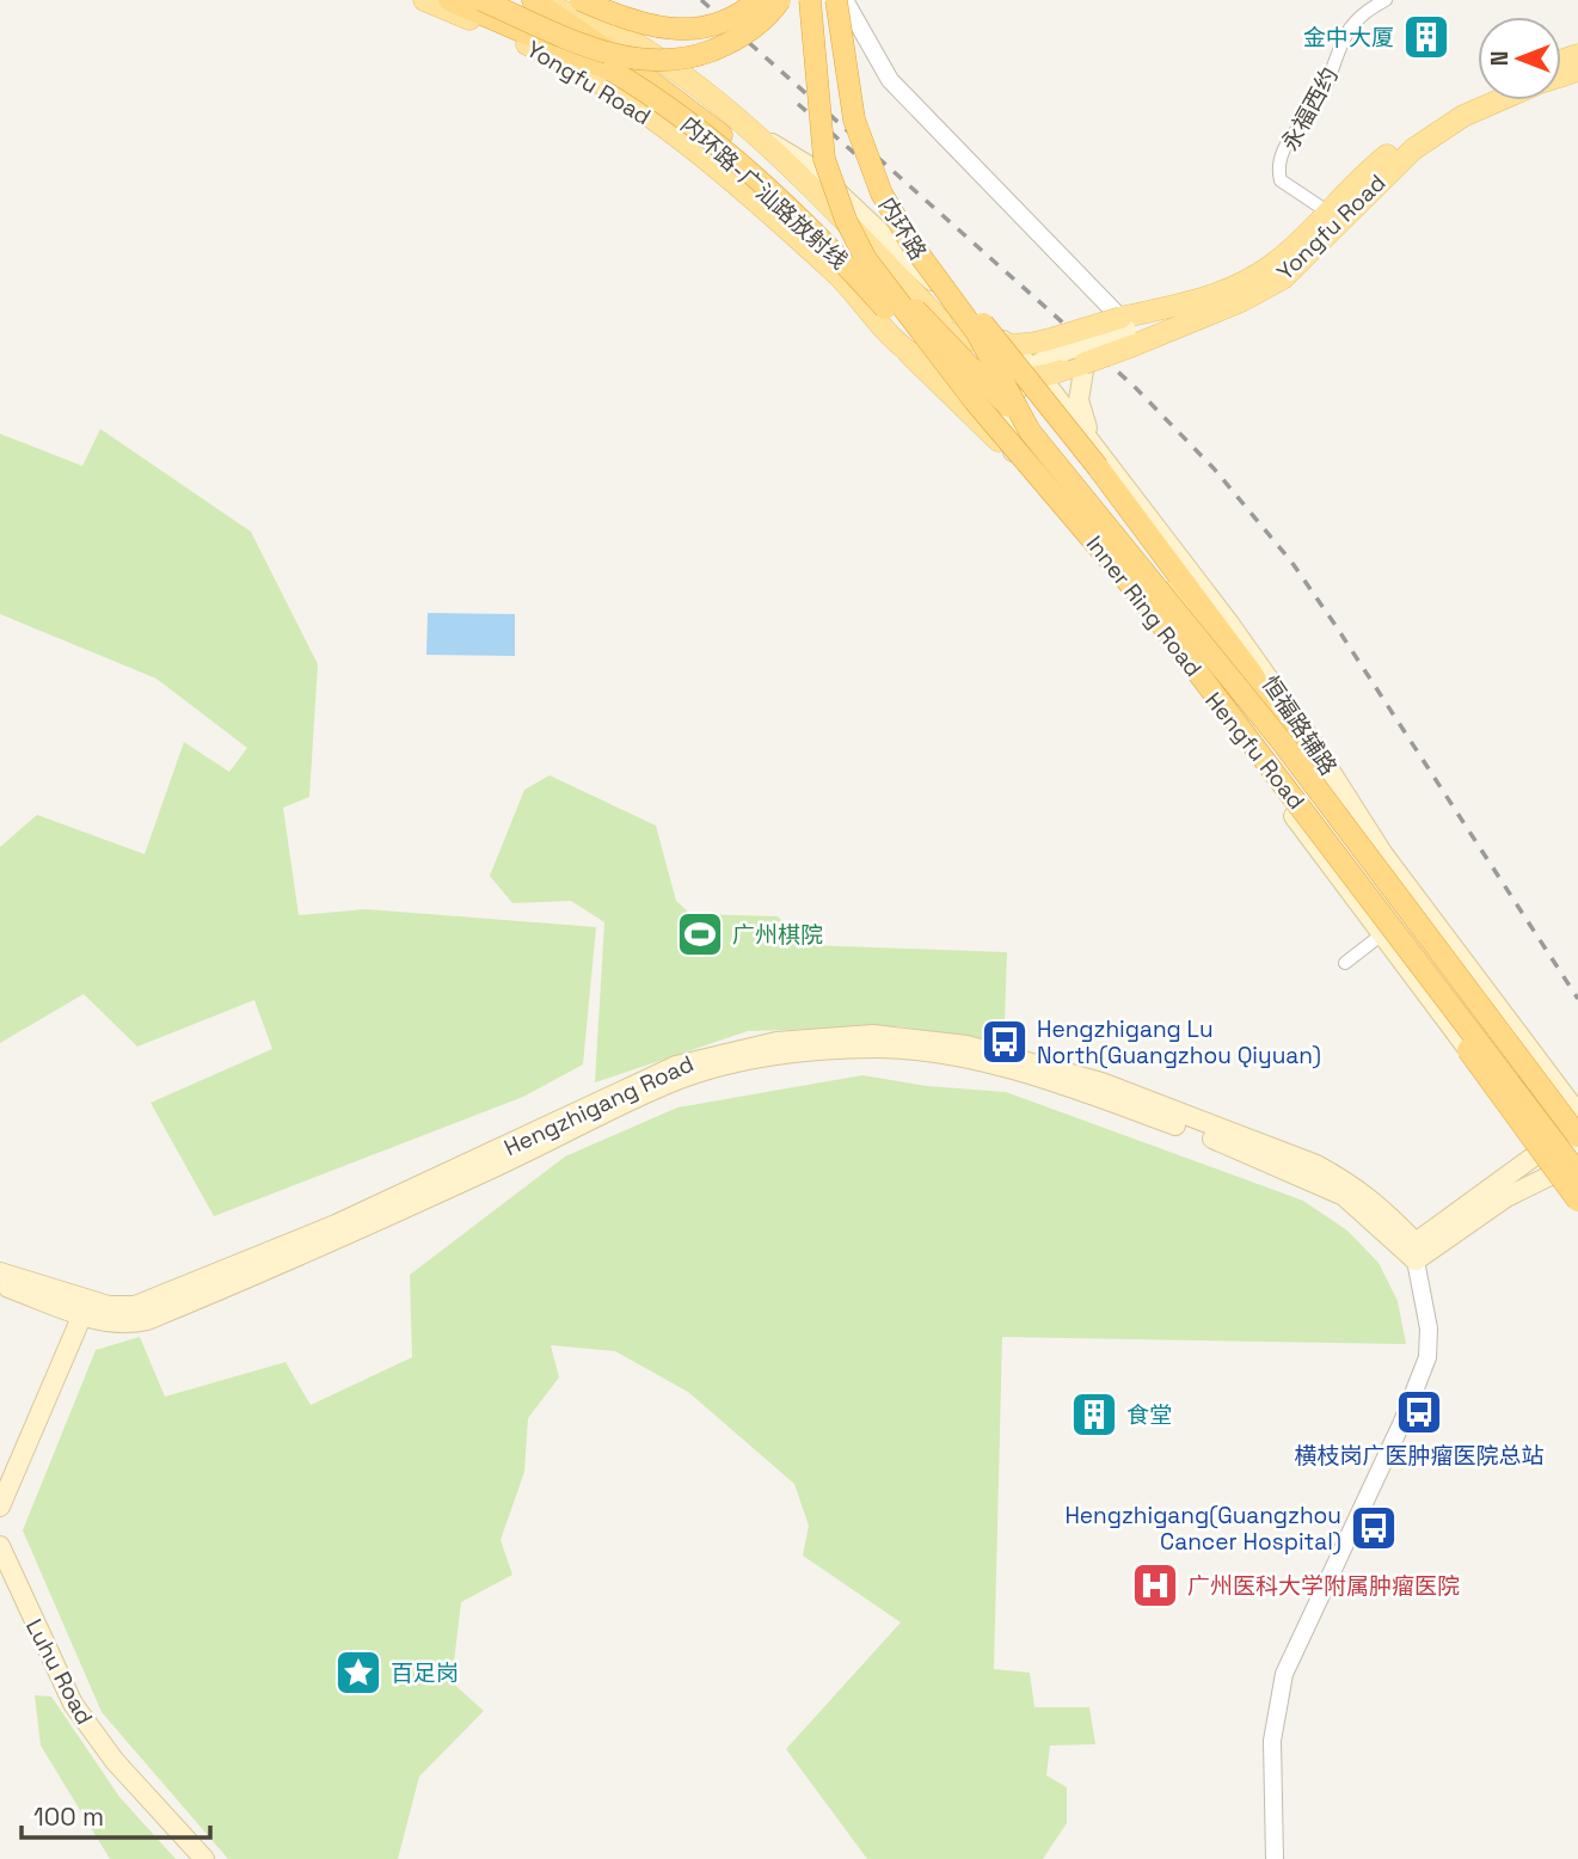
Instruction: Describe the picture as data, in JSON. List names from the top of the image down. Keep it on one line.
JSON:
{"streets":{"highway":["内环路-广汕路放射线","内环路","Inner Ring Road"],"main road":["Yongfu Road","恒福路辅路","Hengfu Road","Hengzhigang Road","Luhu Road"],"street":["永福西约"]},"crossings":[["Yongfu Road","永福西约"],["Yongfu Road","恒福路辅路"],["Yongfu Road","Hengfu Road"],["内环路-广汕路放射线","Inner Ring Road"],["内环路-广汕路放射线","Hengfu Road"],["内环路","Inner Ring Road"],["Inner Ring Road","恒福路辅路"],["Inner Ring Road","Hengfu Road"],["恒福路辅路","Hengfu Road"]],"places":{"building":["金中大厦","食堂"],"sports":["广州棋院"],"bus stop":["Hengzhigang Lu North(Guangzhou Qiyuan)","横枝岗广医肿瘤医院总站","Hengzhigang(Guangzhou Cancer Hospital)"],"hospital":["广州医科大学附属肿瘤医院"],"place":["百足岗"]},"scale_bar":"100 m","north":"left"}
